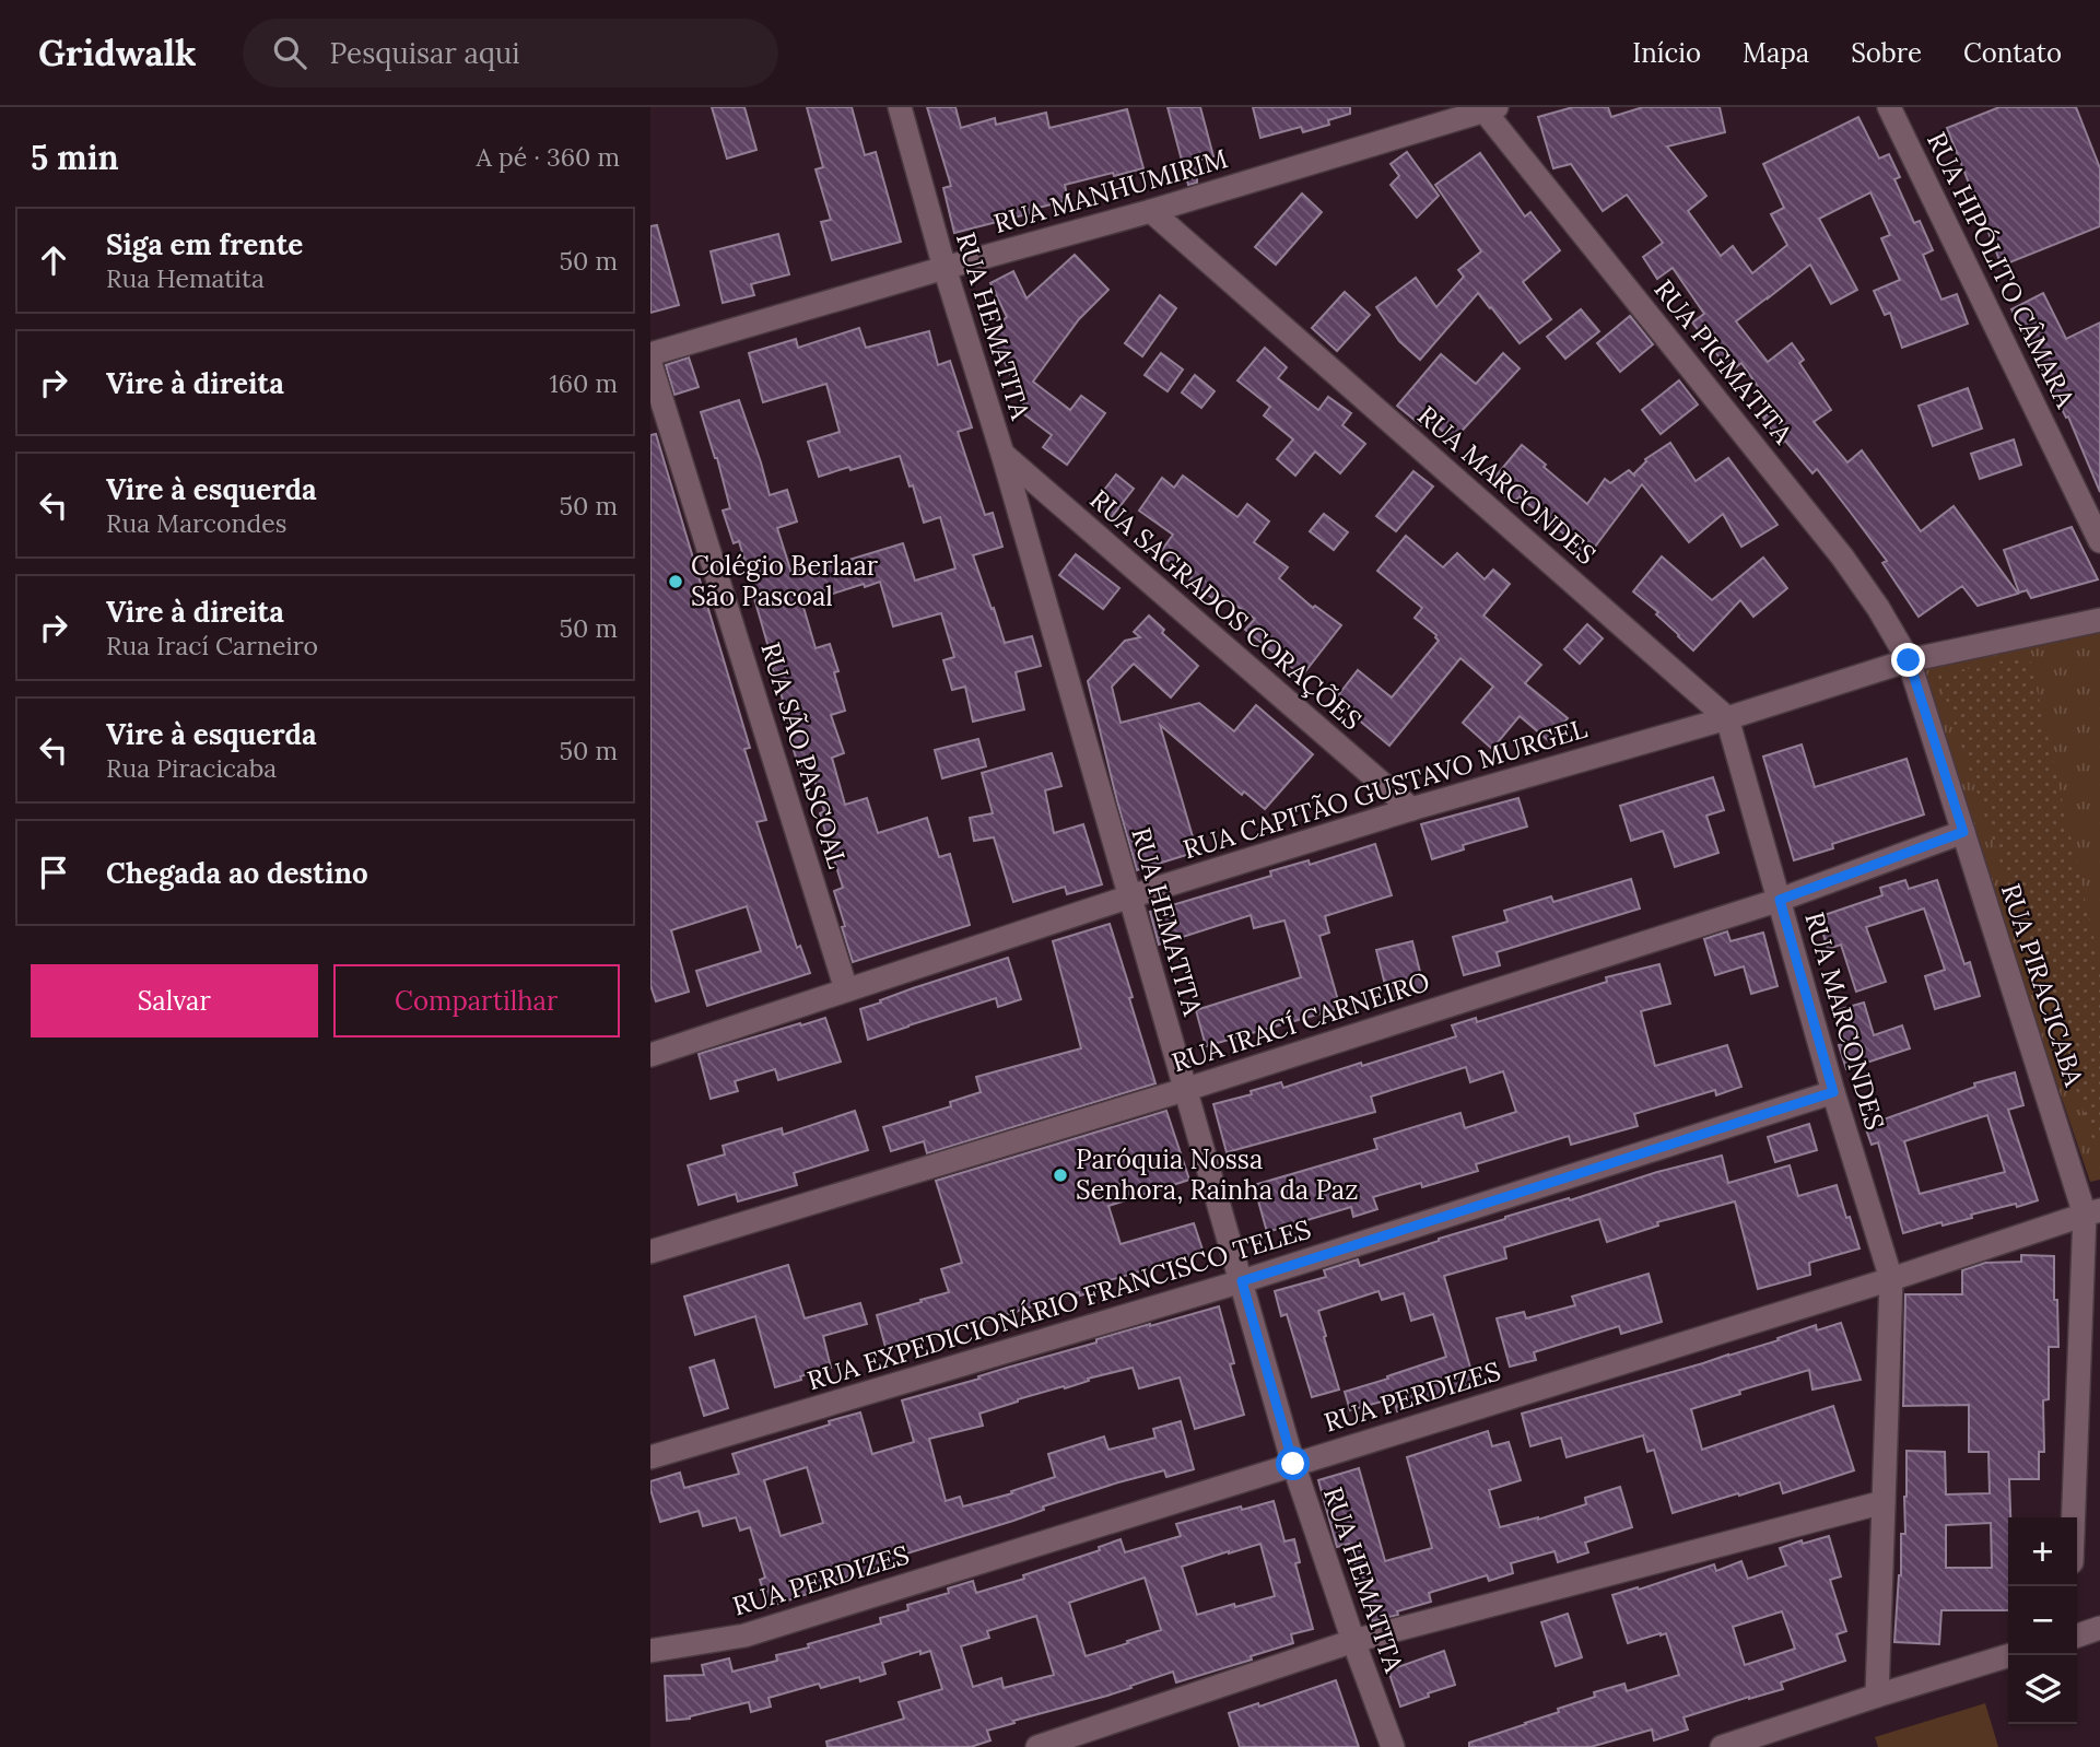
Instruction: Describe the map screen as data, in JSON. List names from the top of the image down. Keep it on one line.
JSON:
{"streets":{"street":["RUA MANHUMIRIM","RUA HIPÓLITO CÂMARA","RUA HEMATITA","RUA PIGMATITA","RUA MARCONDES","RUA SAGRADOS CORAÇÕES","RUA SÃO PASCOAL","RUA CAPITÃO GUSTAVO MURGEL","RUA PIRACICABA","RUA IRACÍ CARNEIRO","RUA EXPEDICIONÁRIO FRANCISCO TELES","RUA PERDIZES"]},"crossings":[["RUA MANHUMIRIM","RUA HEMATITA"],["RUA MANHUMIRIM","RUA PIGMATITA"],["RUA MANHUMIRIM","RUA MARCONDES"],["RUA HEMATITA","RUA SAGRADOS CORAÇÕES"],["RUA HEMATITA","RUA CAPITÃO GUSTAVO MURGEL"],["RUA HEMATITA","RUA IRACÍ CARNEIRO"],["RUA HEMATITA","RUA EXPEDICIONÁRIO FRANCISCO TELES"],["RUA HEMATITA","RUA PERDIZES"],["RUA PIGMATITA","RUA CAPITÃO GUSTAVO MURGEL"],["RUA PIGMATITA","RUA PIRACICABA"],["RUA MARCONDES","RUA CAPITÃO GUSTAVO MURGEL"],["RUA MARCONDES","RUA IRACÍ CARNEIRO"],["RUA MARCONDES","RUA EXPEDICIONÁRIO FRANCISCO TELES"],["RUA MARCONDES","RUA PERDIZES"],["RUA SAGRADOS CORAÇÕES","RUA CAPITÃO GUSTAVO MURGEL"],["RUA SÃO PASCOAL","RUA CAPITÃO GUSTAVO MURGEL"],["RUA CAPITÃO GUSTAVO MURGEL","RUA PIRACICABA"],["RUA PIRACICABA","RUA IRACÍ CARNEIRO"],["RUA PIRACICABA","RUA PERDIZES"]],"places":["Colégio Berlaar São Pascoal","Paróquia Nossa Senhora, Rainha da Paz"],"page":{"header":"Gridwalk","search":"Pesquisar aqui","nav":["Início","Mapa","Sobre","Contato"],"heading":["5 min","A pé · 360 m"],"list":[["Siga em frente","Rua Hematita","50 m"],["Vire à direita","160 m"],["Vire à esquerda","Rua Marcondes","50 m"],["Vire à direita","Rua Irací Carneiro","50 m"],["Vire à esquerda","Rua Piracicaba","50 m"],"Chegada ao destino"],"buttons":["Salvar","Compartilhar"],"map_buttons":["+","−"]}}
